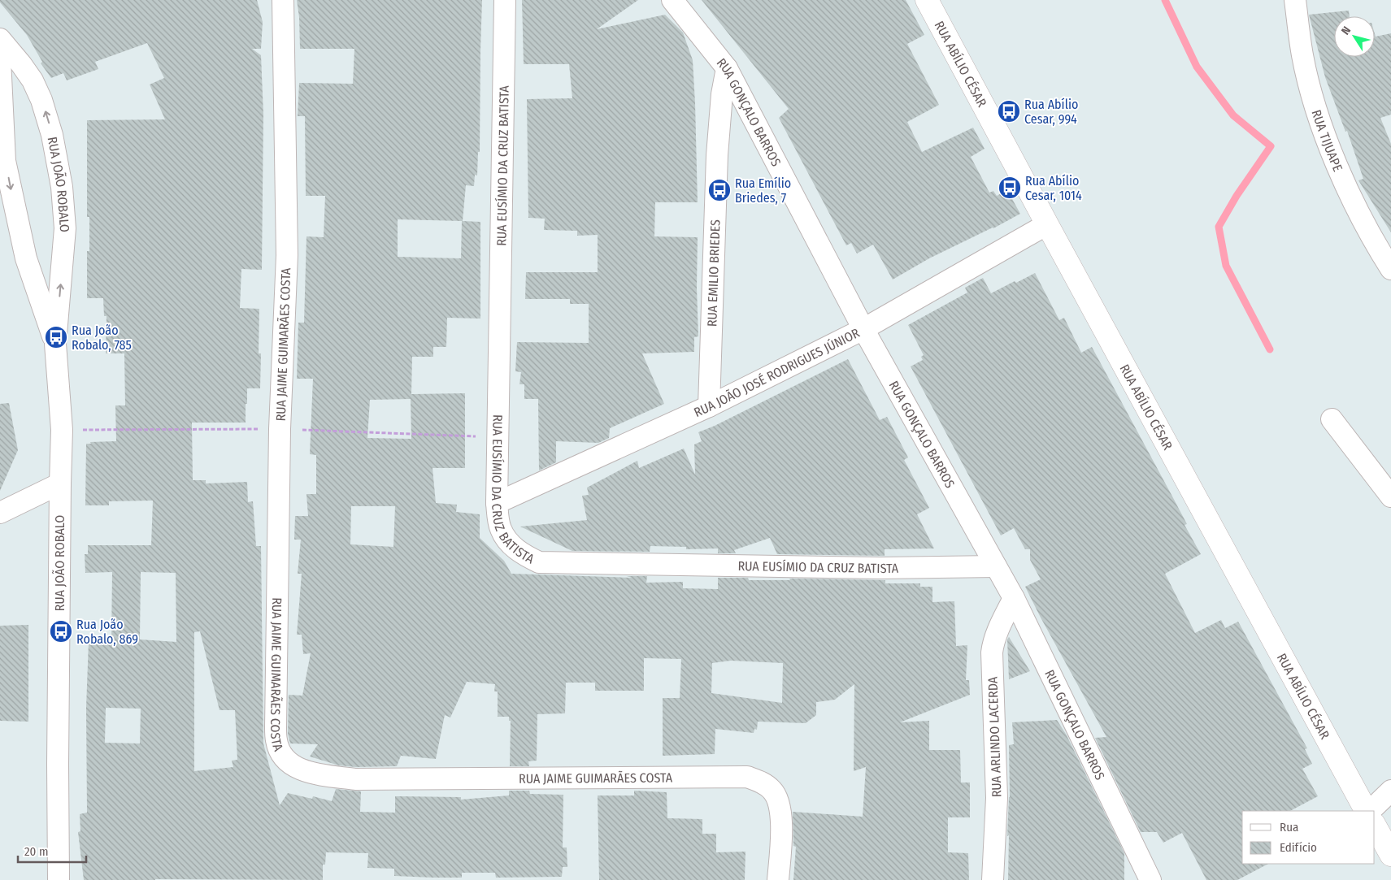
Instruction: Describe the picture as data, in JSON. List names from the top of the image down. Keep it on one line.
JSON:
{"streets":{"main road":["RUA ABÍLIO CÉSAR"],"street":["RUA GONÇALO BARROS","RUA TIJUAPE","RUA EUSÍMIO DA CRUZ BATISTA","RUA JOÃO ROBALO","RUA EMILIO BRIEDES","RUA JAIME GUIMARÃES COSTA","RUA JOÃO JOSÉ RODRIGUES JÚNIOR","RUA ARLINDO LACERDA"]},"crossings":[["RUA ABÍLIO CÉSAR","RUA JOÃO JOSÉ RODRIGUES JÚNIOR"],["RUA GONÇALO BARROS","RUA EUSÍMIO DA CRUZ BATISTA"],["RUA GONÇALO BARROS","RUA EMILIO BRIEDES"],["RUA GONÇALO BARROS","RUA JOÃO JOSÉ RODRIGUES JÚNIOR"],["RUA GONÇALO BARROS","RUA ARLINDO LACERDA"],["RUA EUSÍMIO DA CRUZ BATISTA","RUA JOÃO JOSÉ RODRIGUES JÚNIOR"],["RUA EMILIO BRIEDES","RUA JOÃO JOSÉ RODRIGUES JÚNIOR"]],"places":{"bus stop":["Rua Abílio Cesar, 994","Rua Abílio Cesar, 1014","Rua Emílio Briedes, 7","Rua João Robalo, 785","Rua João Robalo, 869"]},"legend":["Rua","Edifício"],"scale_bar":"20 m","north":"top left"}
